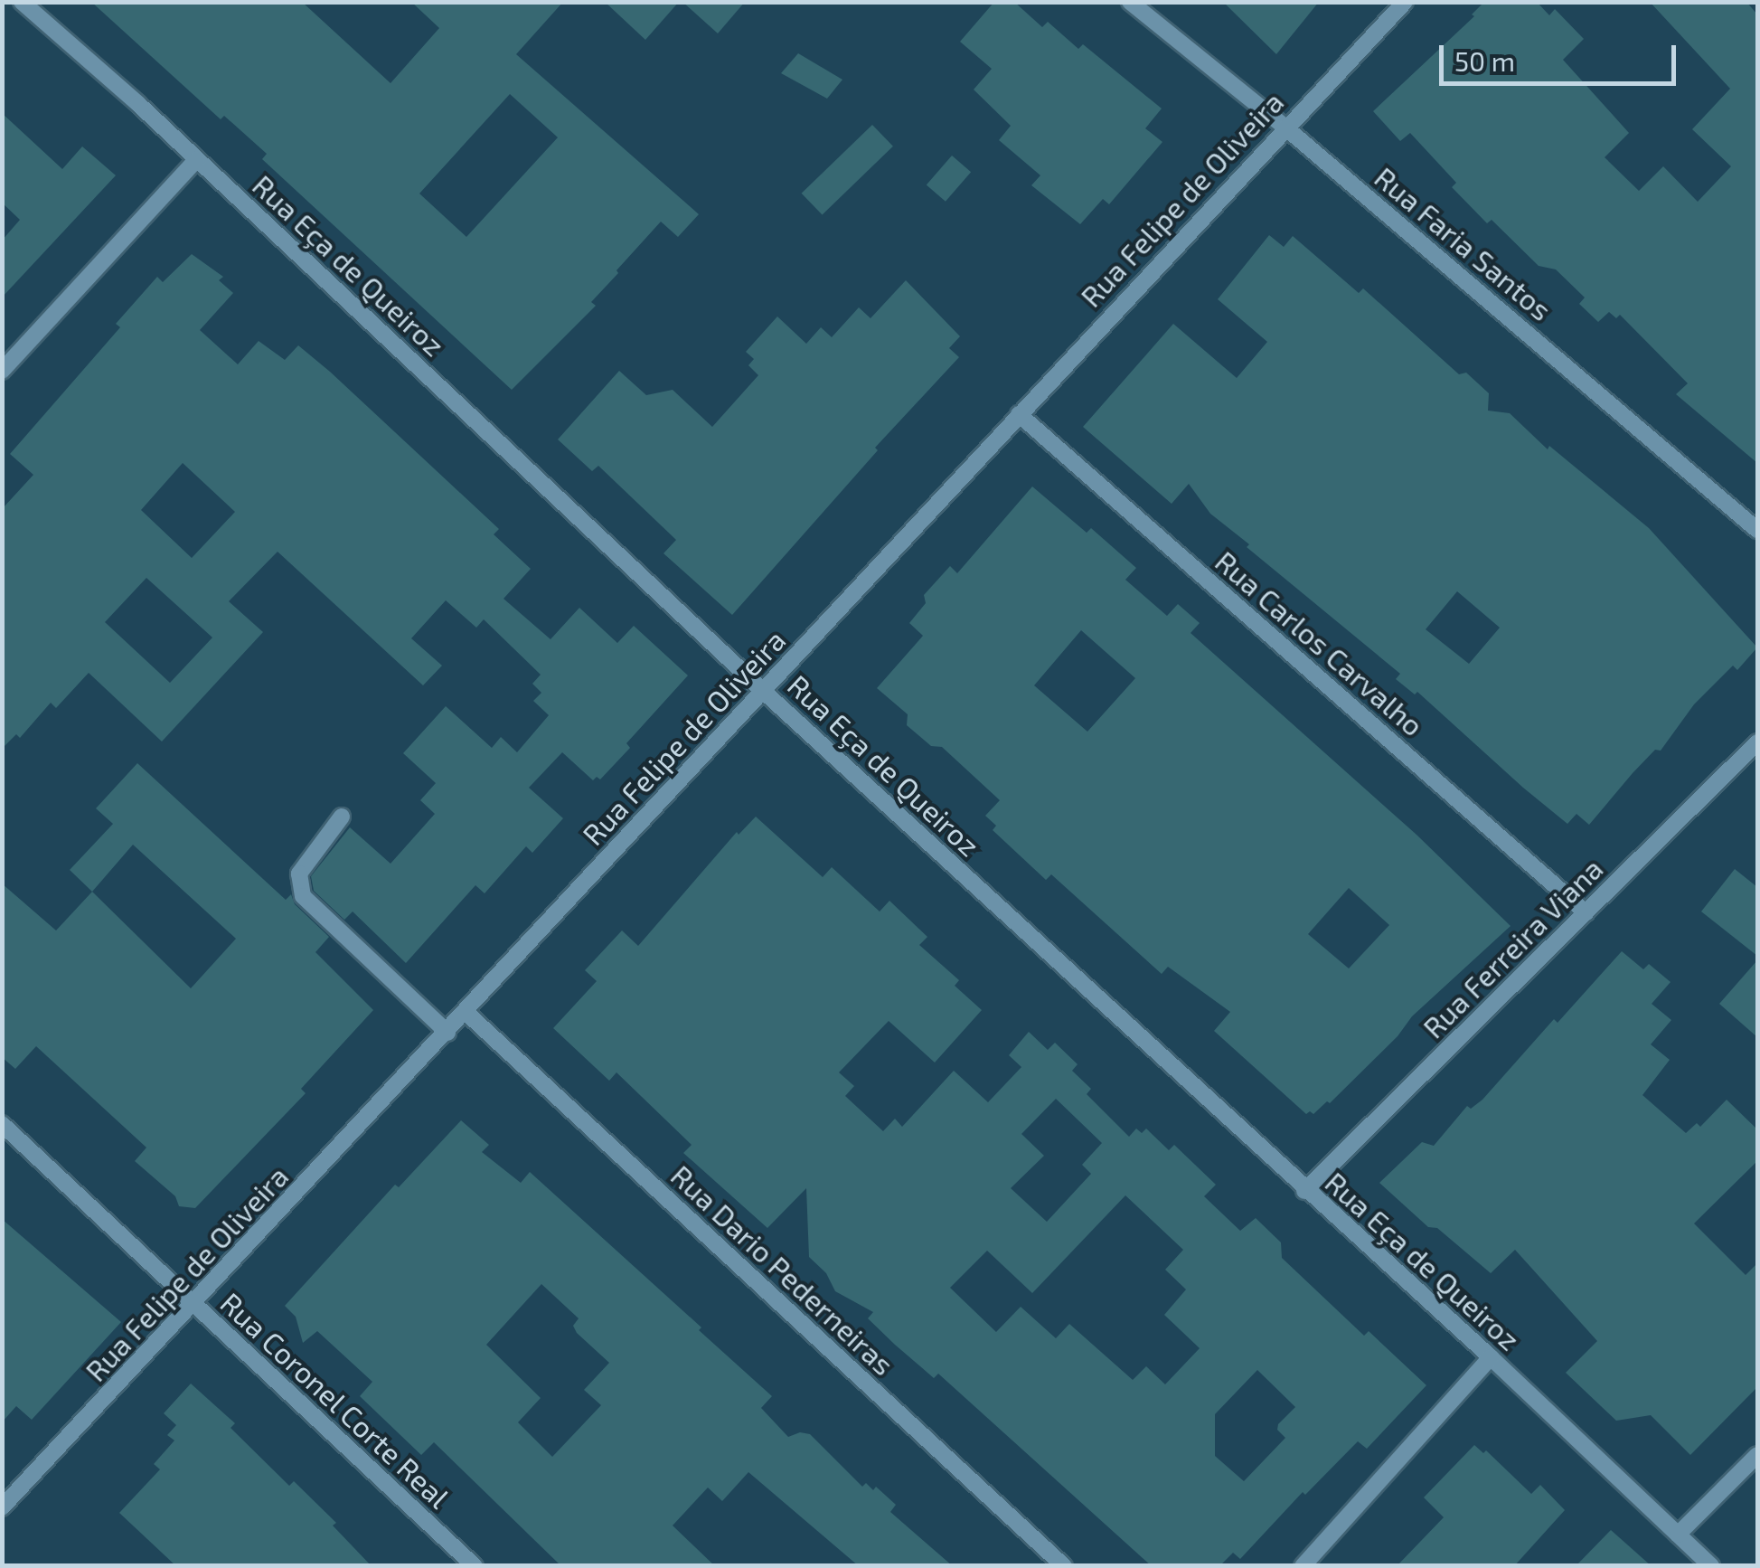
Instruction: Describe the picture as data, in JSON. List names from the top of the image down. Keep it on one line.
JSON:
{"streets":{"street":["Rua Felipe de Oliveira","Rua Faria Santos","Rua Eça de Queiroz","Rua Carlos Carvalho","Rua Ferreira Viana","Rua Dario Pederneiras","Rua Coronel Corte Real"]},"crossings":[["Rua Felipe de Oliveira","Rua Faria Santos"],["Rua Felipe de Oliveira","Rua Eça de Queiroz"],["Rua Felipe de Oliveira","Rua Carlos Carvalho"],["Rua Felipe de Oliveira","Rua Dario Pederneiras"],["Rua Felipe de Oliveira","Rua Coronel Corte Real"],["Rua Eça de Queiroz","Rua Ferreira Viana"],["Rua Carlos Carvalho","Rua Ferreira Viana"]],"scale_bar":"50 m"}
